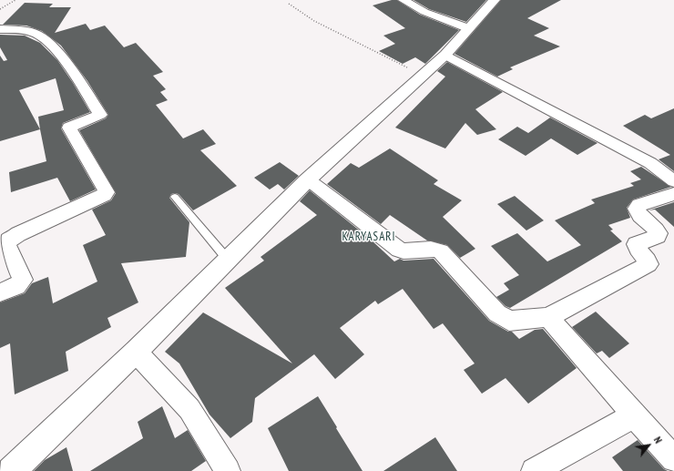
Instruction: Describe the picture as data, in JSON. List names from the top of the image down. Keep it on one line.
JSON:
{"districts":["KARYASARI"],"north":"top right"}
